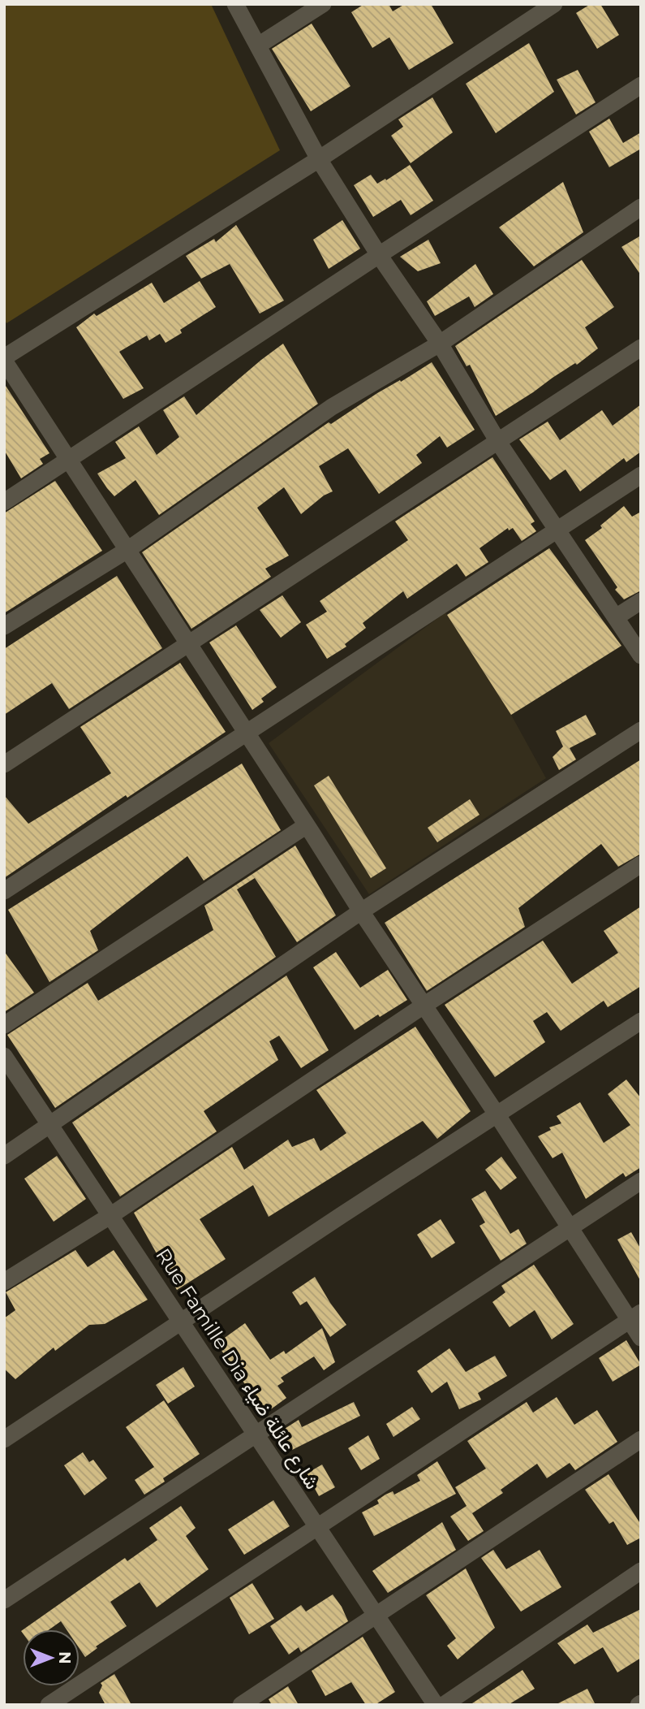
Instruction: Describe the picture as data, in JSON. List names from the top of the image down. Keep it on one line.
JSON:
{"streets":{"street":["Rue Famille Dia شارع عائلة ضياء"]},"north":"right"}
